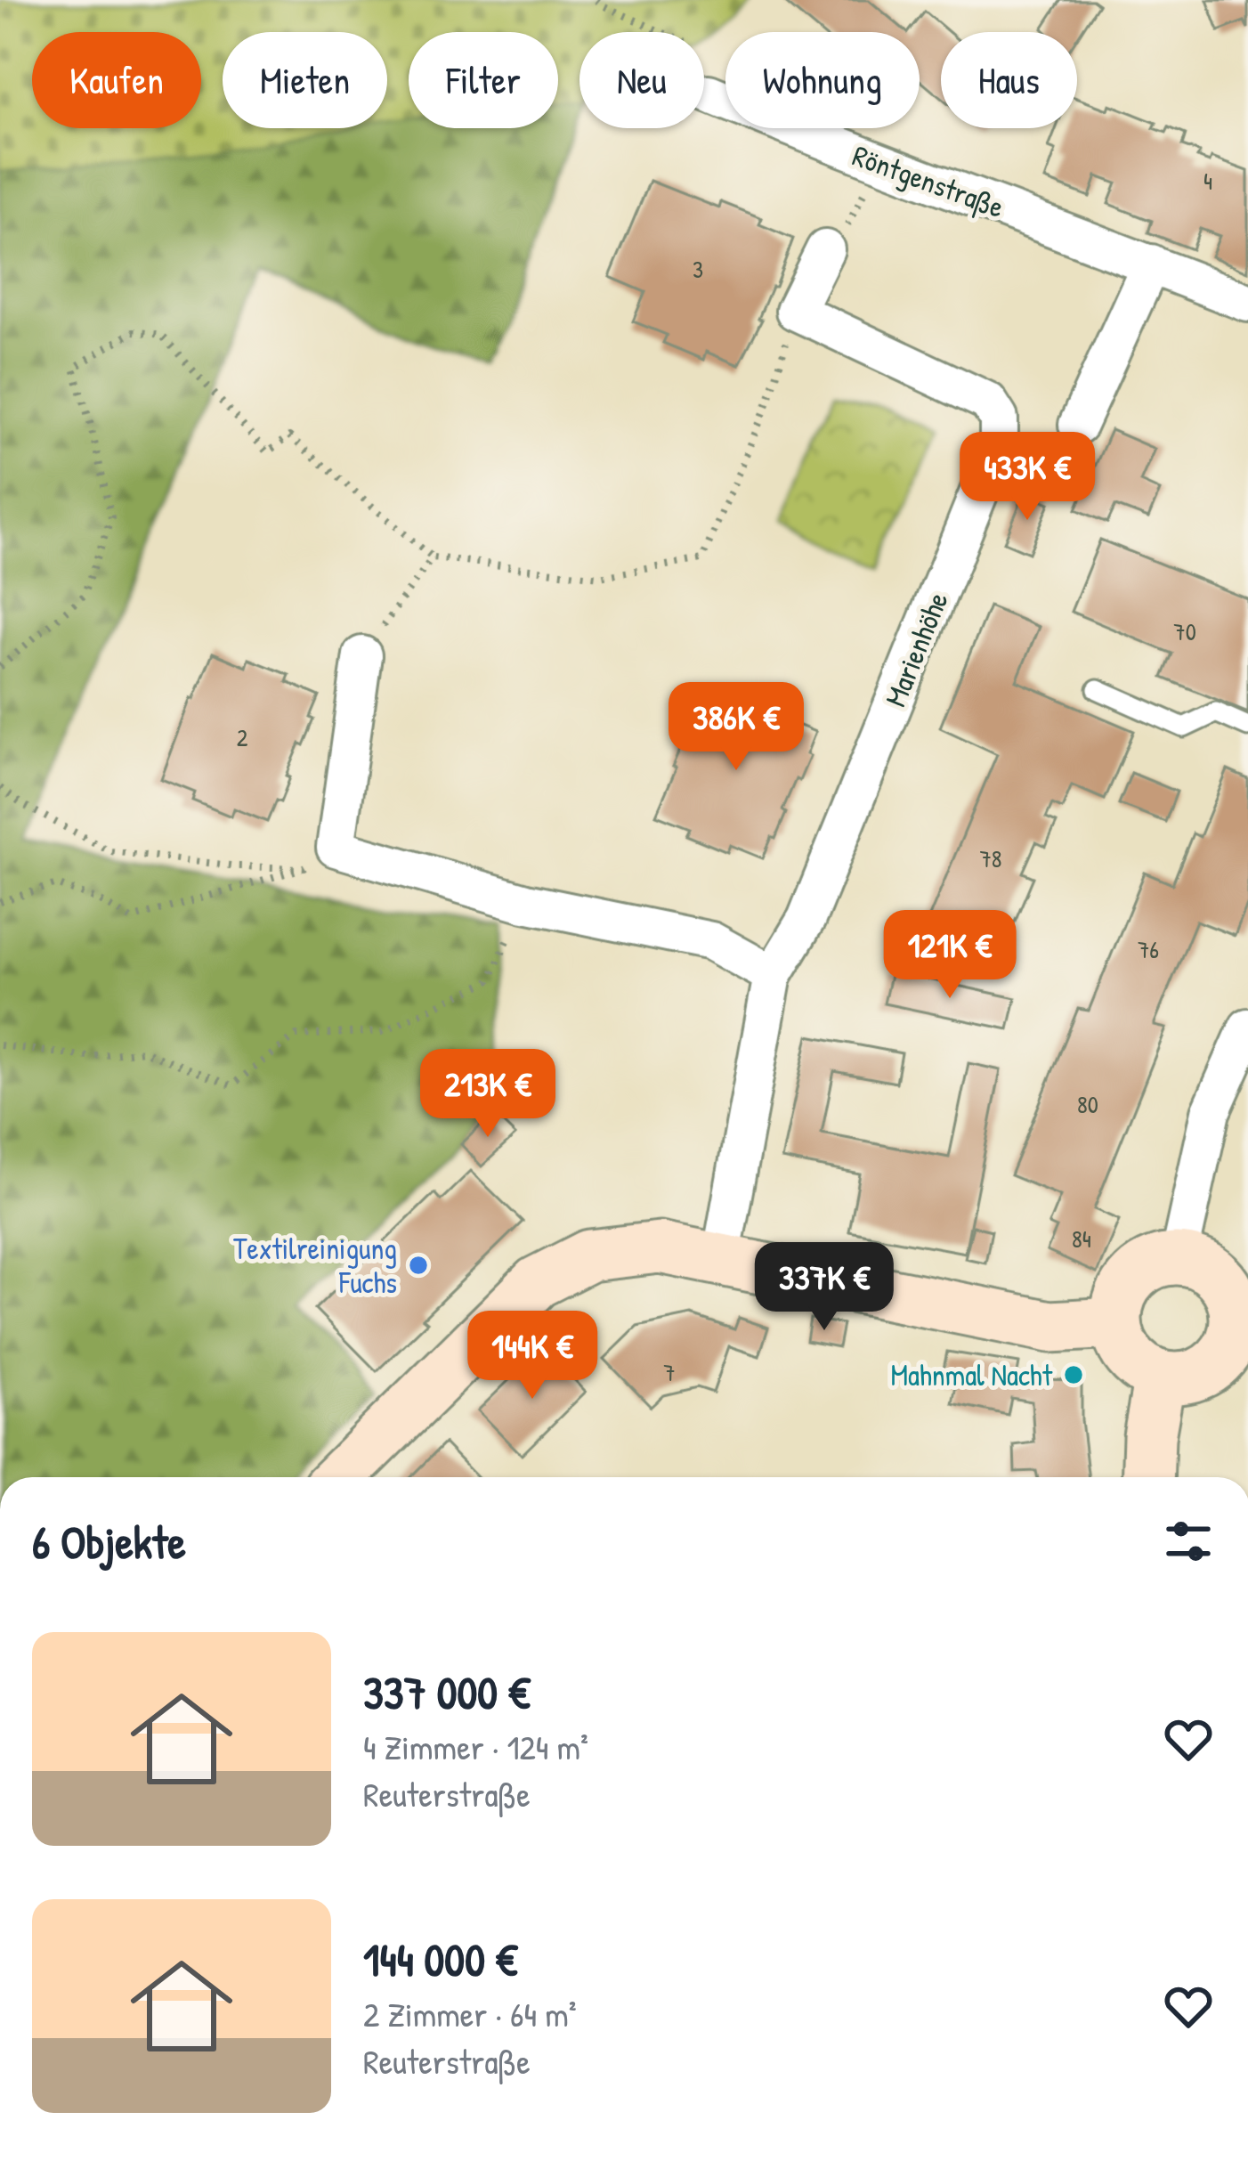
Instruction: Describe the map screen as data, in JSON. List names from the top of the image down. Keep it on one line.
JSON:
{"streets":{"street":["Röntgenstraße","Marienhöhe"]},"places":["Textilreinigung Fuchs","Mahnmal Nacht"],"house_numbers":["4","3","70","2","78","76","80","84","7"],"page":{"chip":["Kaufen","Mieten","Filter","Neu","Wohnung","Haus"],"price":["433K €","386K €","121K €","213K €","337K €","144K €"],"heading":"6 Objekte","list":[{"name":"337 000 €","note":"4 Zimmer · 124 m² · Reuterstraße"},{"name":"144 000 €","note":"2 Zimmer · 64 m² · Reuterstraße"}]}}
